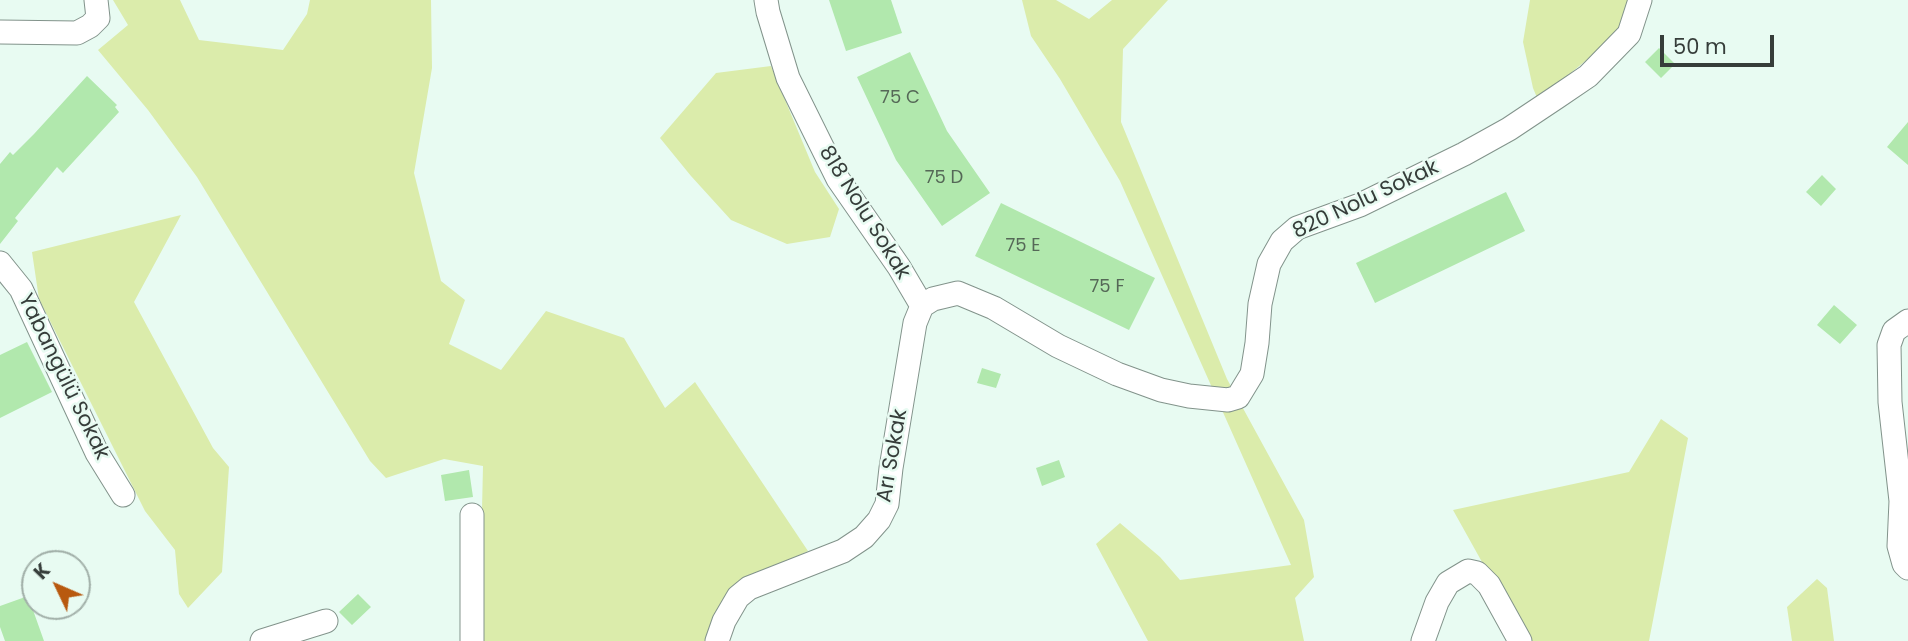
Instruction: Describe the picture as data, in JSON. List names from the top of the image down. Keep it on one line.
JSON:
{"streets":{"street":["820 Nolu Sokak","818 Nolu Sokak","Yabangülü Sokak","Arı Sokak"]},"crossings":[["820 Nolu Sokak","818 Nolu Sokak"],["820 Nolu Sokak","Arı Sokak"],["818 Nolu Sokak","Arı Sokak"]],"house_numbers":["75 C","75 D","75 E","75 F"],"scale_bar":"50 m","north":"top left"}
